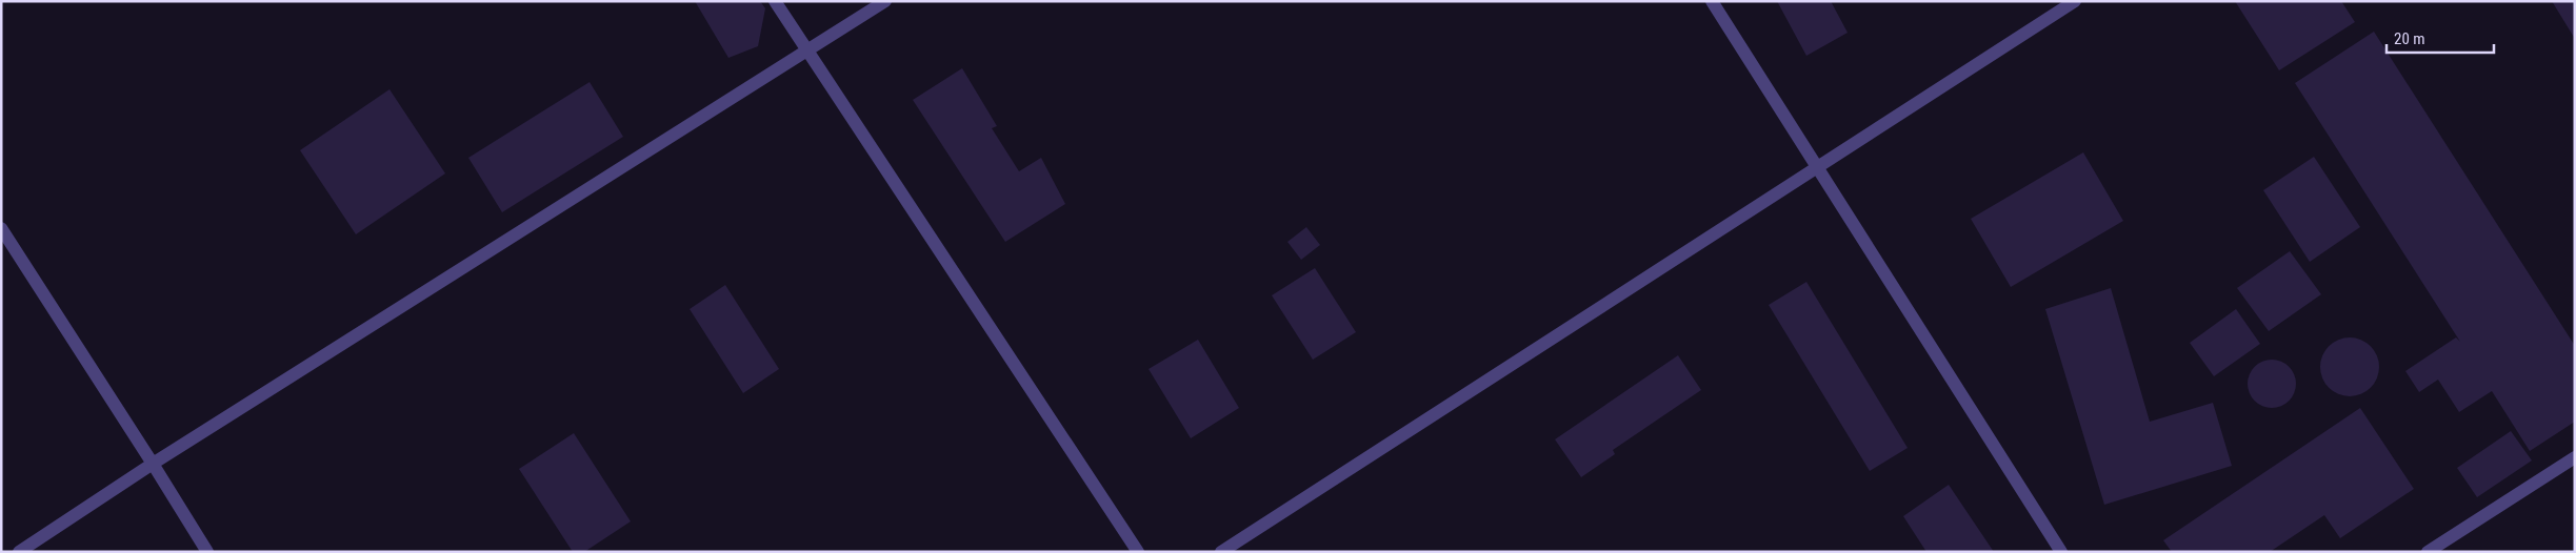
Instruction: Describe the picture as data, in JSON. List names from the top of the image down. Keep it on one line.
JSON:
{"scale_bar":"20 m"}
